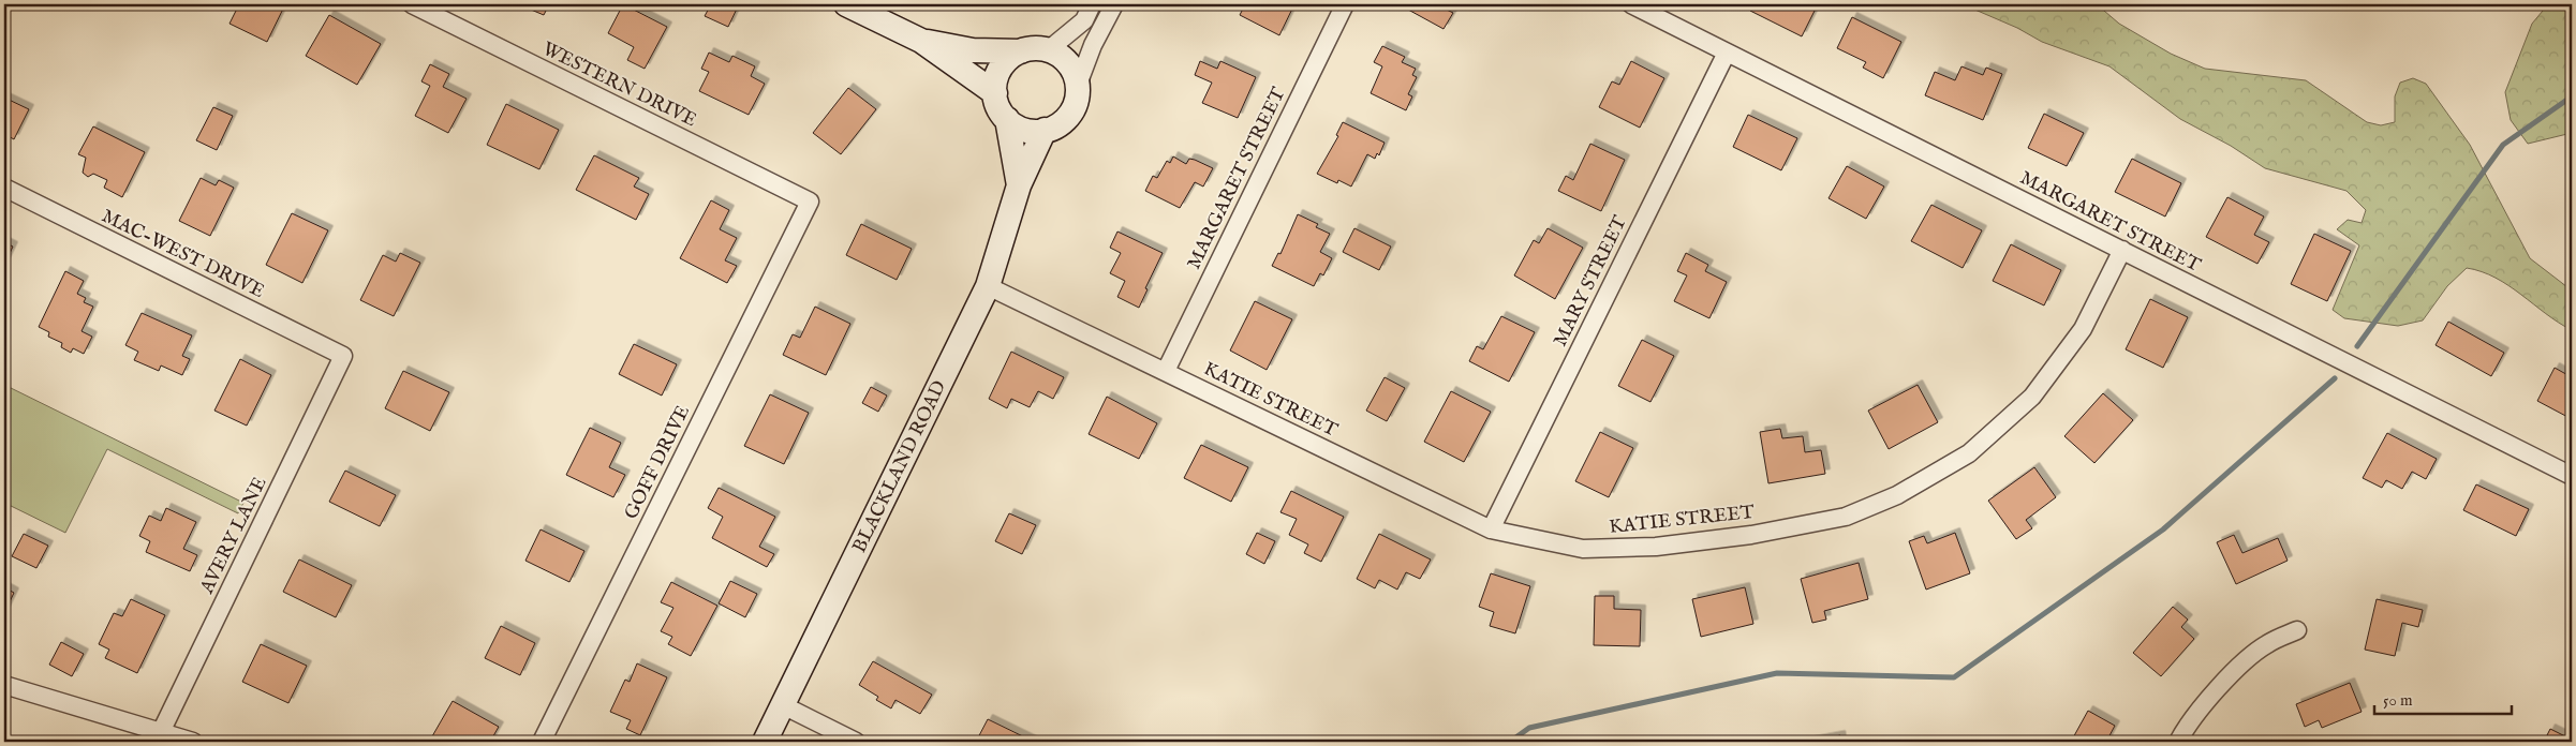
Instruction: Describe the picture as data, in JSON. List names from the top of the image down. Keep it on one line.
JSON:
{"streets":{"street":["WESTERN DRIVE","MARGARET STREET","MAC-WEST DRIVE","MARY STREET","KATIE STREET","GOFF DRIVE","BLACKLAND ROAD","AVERY LANE"]},"crossings":[["WESTERN DRIVE","GOFF DRIVE"],["MARGARET STREET","MARY STREET"],["MARGARET STREET","KATIE STREET"],["MAC-WEST DRIVE","AVERY LANE"],["MARY STREET","KATIE STREET"],["KATIE STREET","BLACKLAND ROAD"]],"scale_bar":"50 m"}
